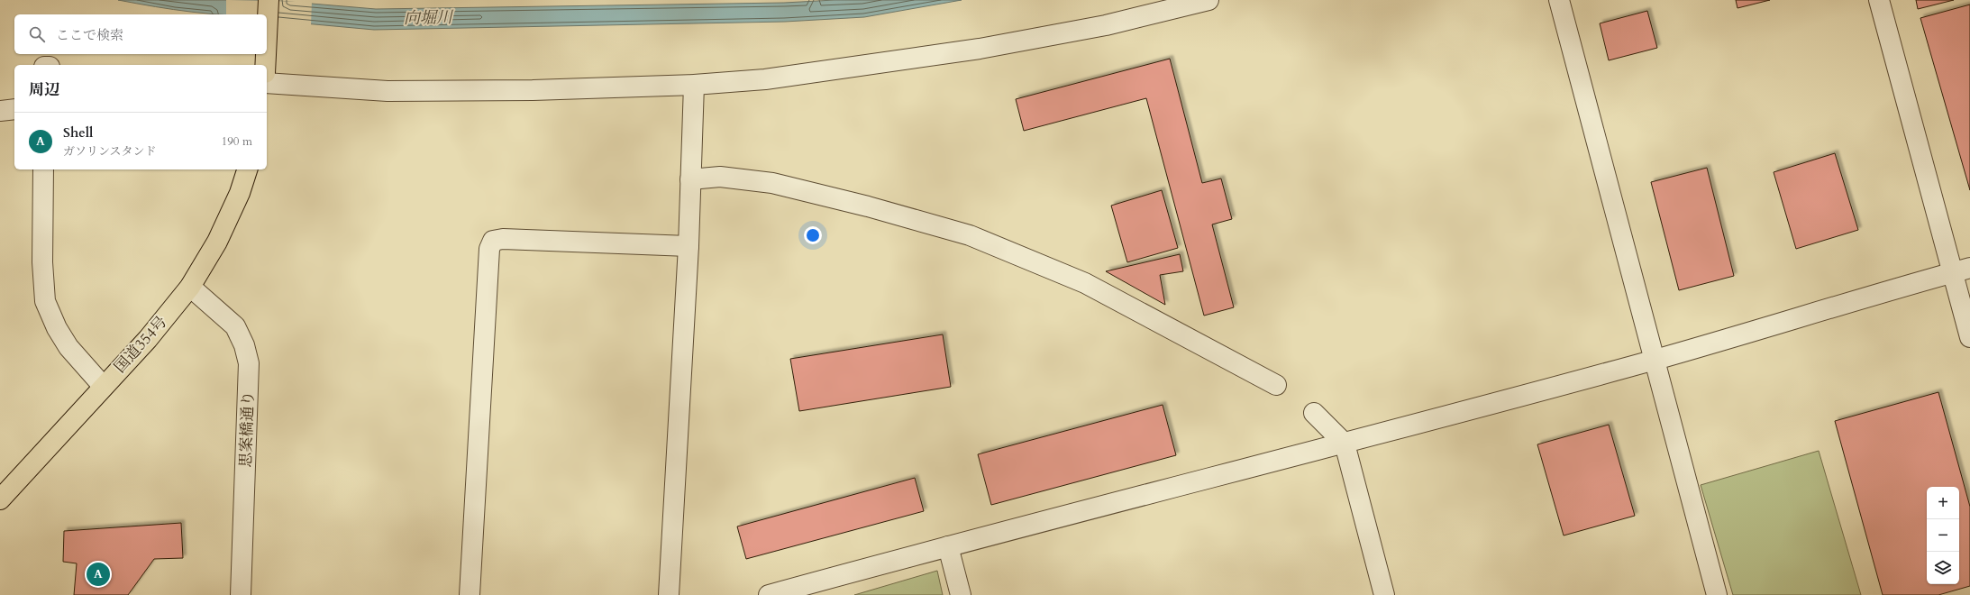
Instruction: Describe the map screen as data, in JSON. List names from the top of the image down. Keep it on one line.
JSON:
{"streets":{"highway":["国道354号"],"street":["思案橋通り"]},"crossings":[["国道354号","思案橋通り"]],"water":["向堀川"],"page":{"search":"ここで検索","heading":"周辺","list":[{"mark":"A","name":"Shell","note":"ガソリンスタンド","value":"190 m"}],"map_buttons":["+","−"],"pins":"A"}}
